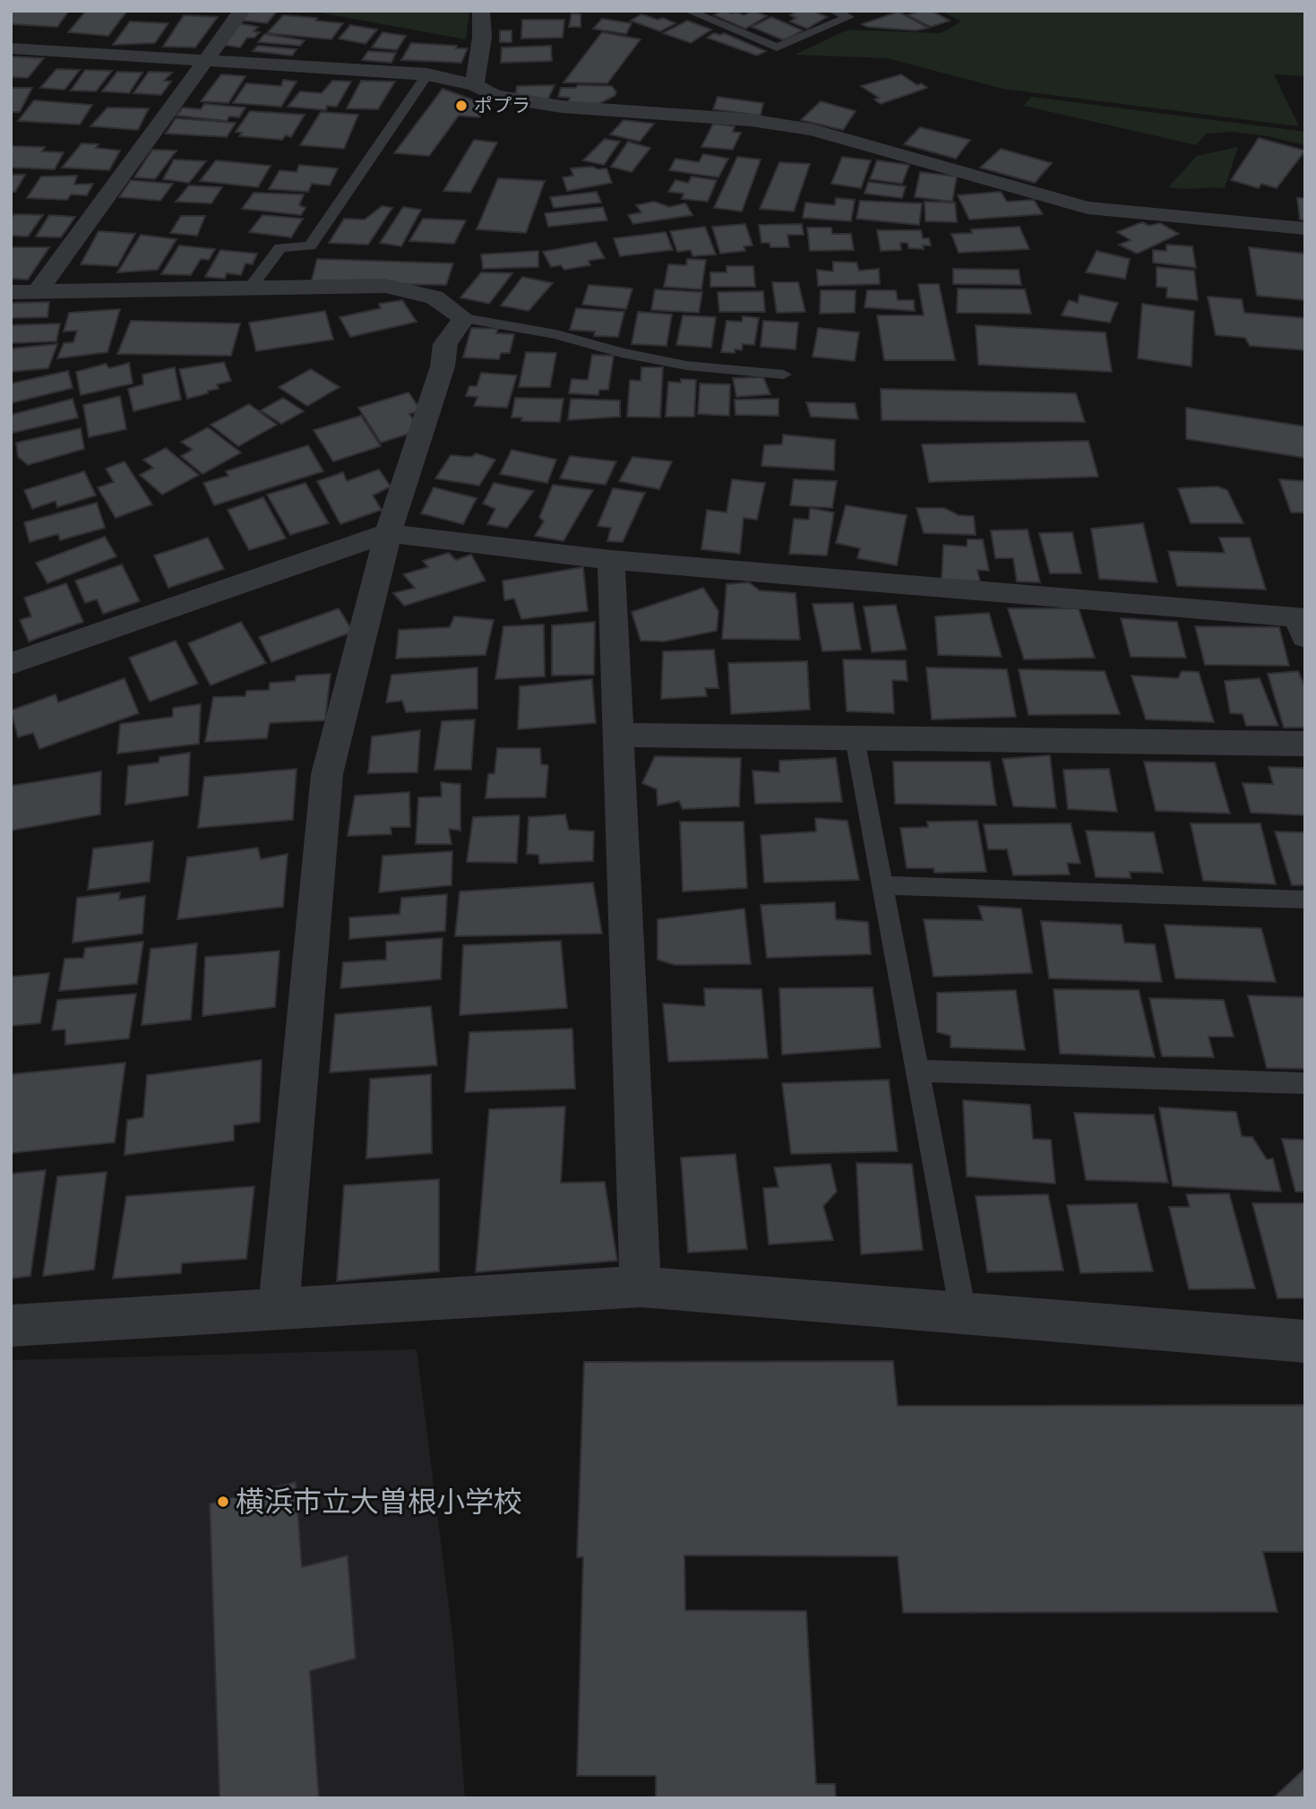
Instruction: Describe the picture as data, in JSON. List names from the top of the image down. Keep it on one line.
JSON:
{"places":["ポプラ","横浜市立大曽根小学校"]}
